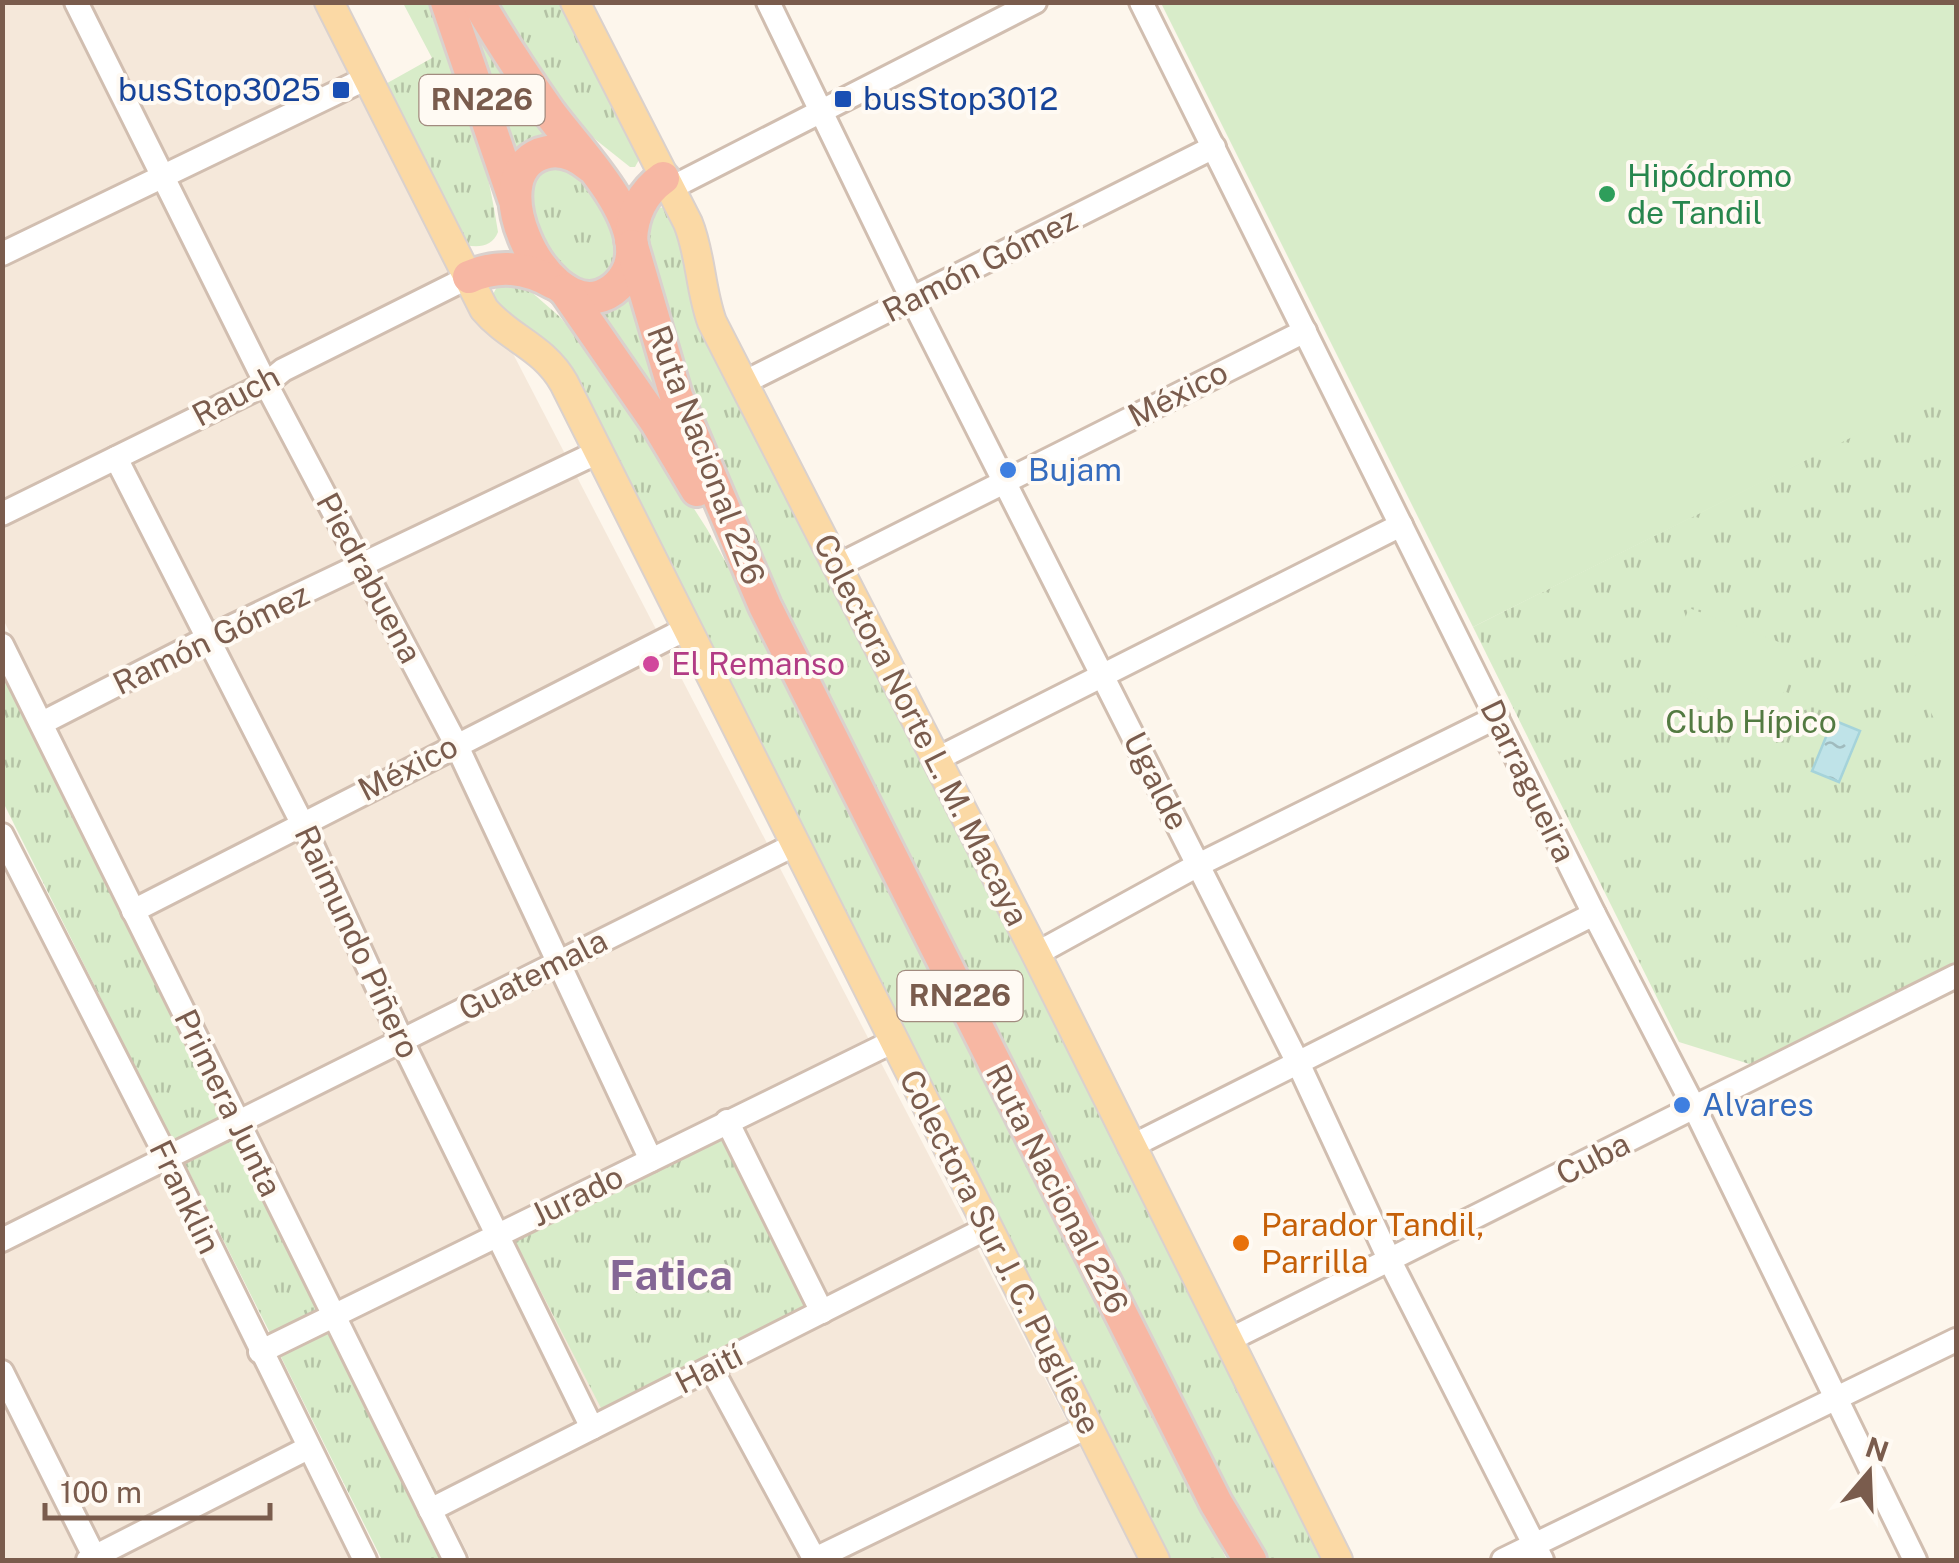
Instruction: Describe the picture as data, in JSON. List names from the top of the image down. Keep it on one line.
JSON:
{"streets":{"highway":["RN226","Ruta Nacional 226"],"main road":["Colectora Norte L. M. Macaya","Colectora Sur J. C. Pugliese"],"street":["Ramón Gómez","México","Rauch","Piedrabuena","Ugalde","Darragueira","Raimundo Piñero","Guatemala","Primera Junta","Cuba","Jurado","Franklin","Haití"]},"crossings":[["RN226","Ruta Nacional 226"],["Ramón Gómez","Piedrabuena"],["Ramón Gómez","Colectora Norte L. M. Macaya"],["Ramón Gómez","Ugalde"],["Ramón Gómez","Darragueira"],["Ramón Gómez","Raimundo Piñero"],["Ramón Gómez","Primera Junta"],["Ramón Gómez","Colectora Sur J. C. Pugliese"],["México","Piedrabuena"],["México","Colectora Norte L. M. Macaya"],["México","Ugalde"],["México","Darragueira"],["México","Raimundo Piñero"],["México","Primera Junta"],["México","Colectora Sur J. C. Pugliese"],["Rauch","Piedrabuena"],["Rauch","Raimundo Piñero"],["Rauch","Colectora Sur J. C. Pugliese"],["Piedrabuena","Guatemala"],["Piedrabuena","Jurado"],["Colectora Norte L. M. Macaya","Cuba"],["Ugalde","Cuba"],["Darragueira","Cuba"],["Raimundo Piñero","Guatemala"],["Raimundo Piñero","Jurado"],["Raimundo Piñero","Haití"],["Guatemala","Primera Junta"],["Guatemala","Franklin"],["Guatemala","Colectora Sur J. C. Pugliese"],["Primera Junta","Jurado"],["Primera Junta","Haití"],["Jurado","Franklin"],["Jurado","Colectora Sur J. C. Pugliese"],["Colectora Sur J. C. Pugliese","Haití"]],"districts":["Fatica"],"parks":["Club Hípico"],"places":{"transit":["busStop3025","busStop3012"],"other":["Hipódromo de Tandil","Bujam","El Remanso","Alvares","Parador Tandil, Parrilla"]},"scale_bar":"100 m","north":"top"}
